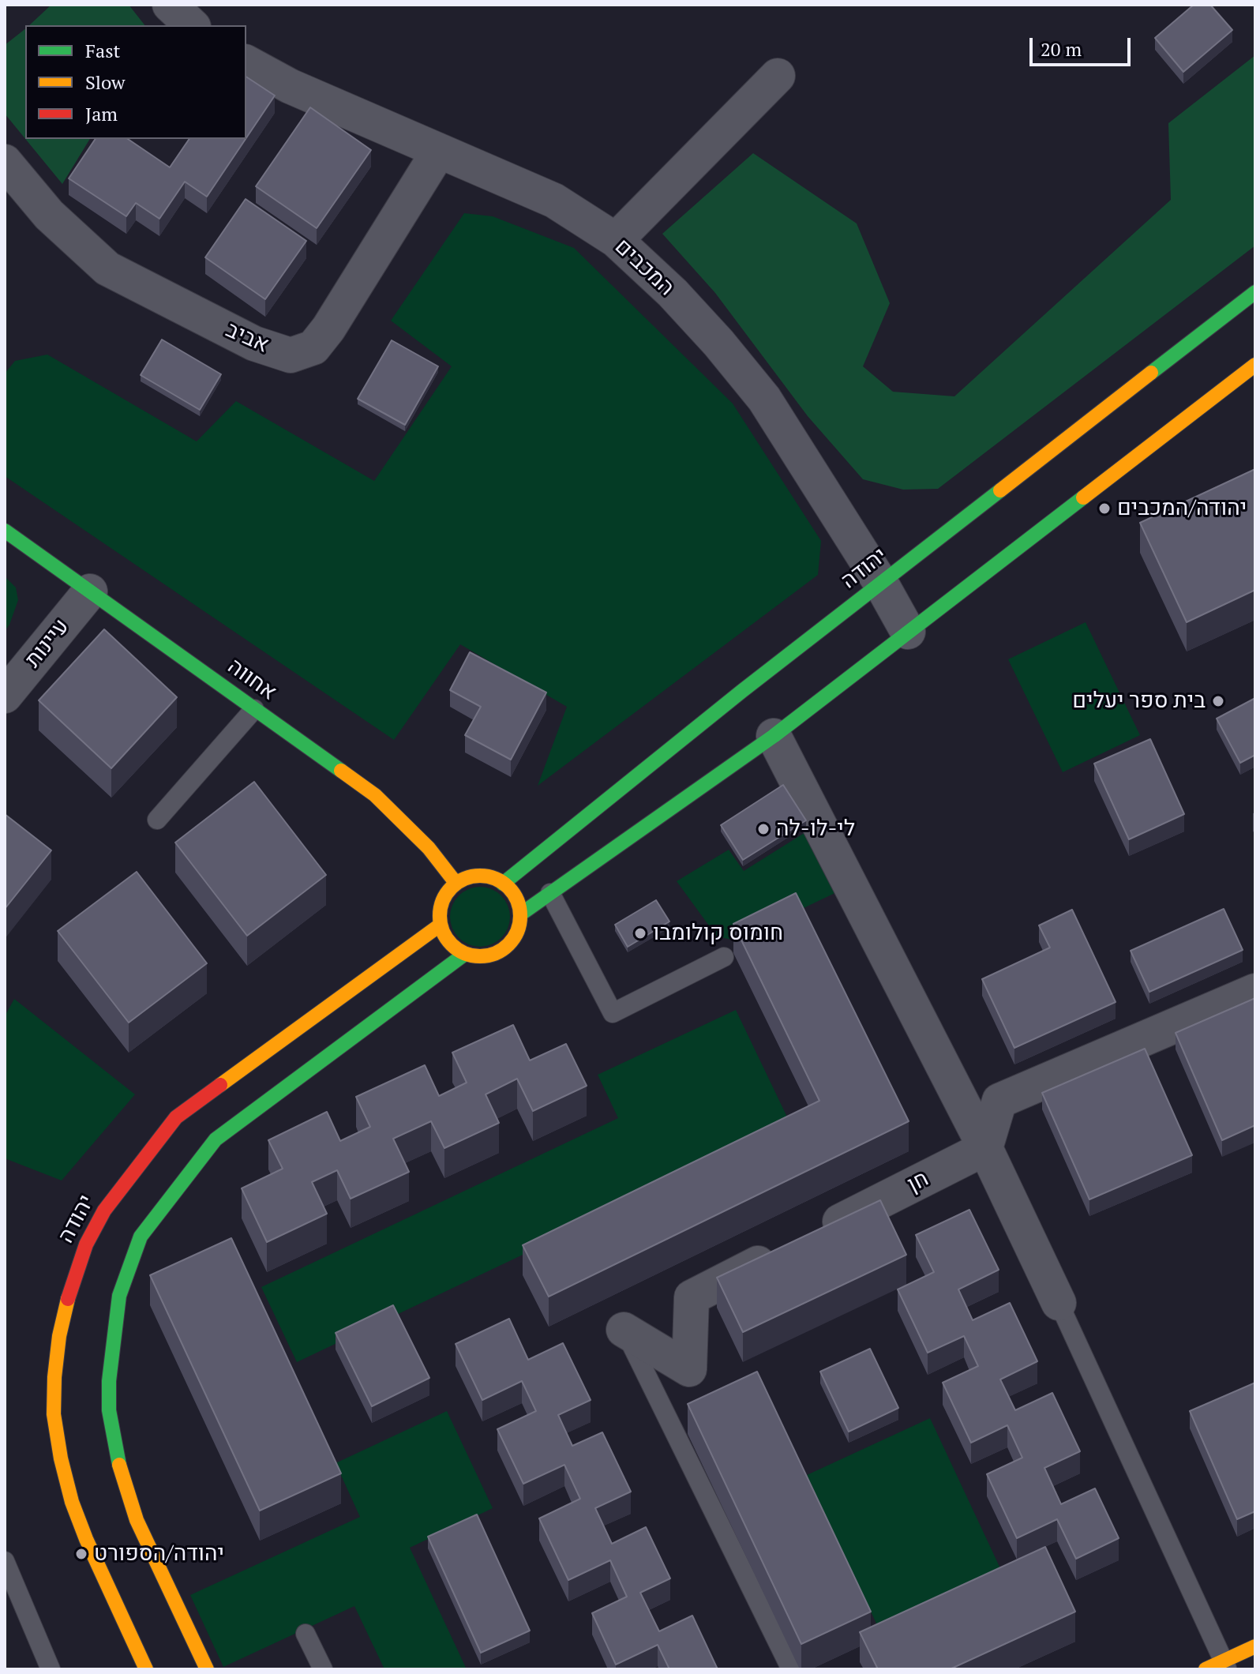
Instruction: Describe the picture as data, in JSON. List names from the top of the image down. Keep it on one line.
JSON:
{"streets":{"street":["המכבים","אביב","יהודה","עיינות","אחווה","חן"]},"crossings":[["המכבים","אביב"],["המכבים","יהודה"],["יהודה","אחווה"],["עיינות","אחווה"]],"places":["יהודה/המכבים","בית ספר יעלים","לי-לו-לה","חומוס קולומבו","יהודה/הספורט"],"legend":["Fast","Slow","Jam"],"scale_bar":"20 m"}
